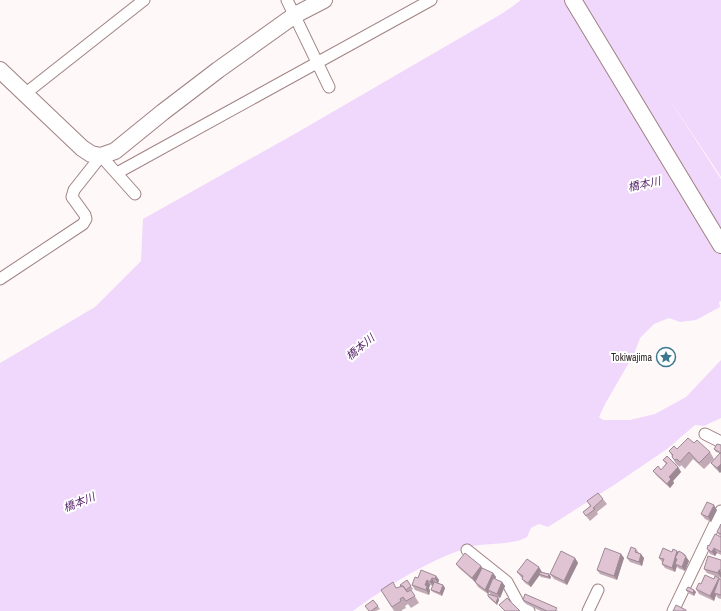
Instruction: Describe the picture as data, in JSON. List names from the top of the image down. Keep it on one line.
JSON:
{"water":["橋本川"],"places":{"place":["Tokiwajima"]}}
